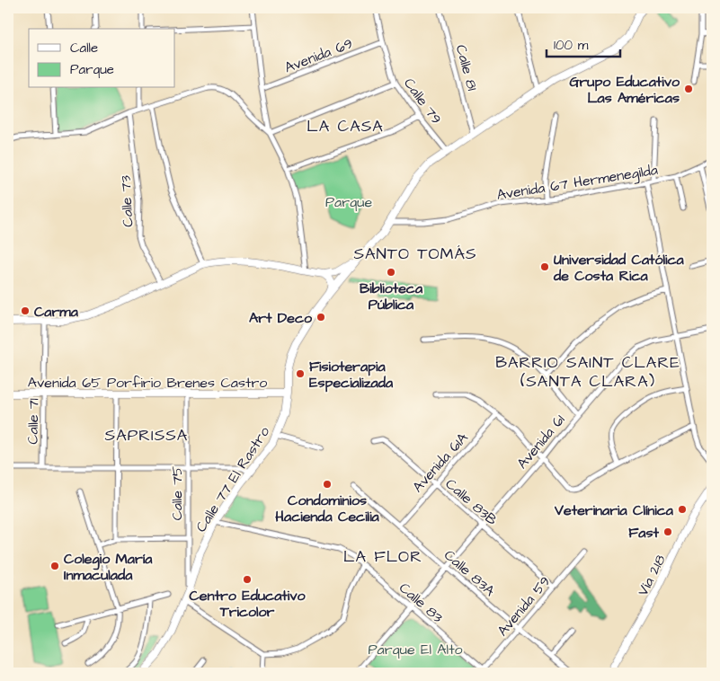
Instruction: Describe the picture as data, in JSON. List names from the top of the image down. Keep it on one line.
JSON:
{"streets":{"main road":["Avenida 65 Porfirio Brenes Castro","Calle 77 El Rastro","Vía 218"],"street":["Avenida 69","Calle 81","Calle 79","Avenida 67 Hermenegilda","Calle 73","Calle 71","Avenida 61","Avenida 61A","Calle 75","Calle 83B","Calle 83A","Calle 83","Avenida 59"]},"crossings":[["Avenida 69","Calle 79"],["Avenida 65 Porfirio Brenes Castro","Calle 71"],["Avenida 65 Porfirio Brenes Castro","Calle 77 El Rastro"],["Avenida 65 Porfirio Brenes Castro","Calle 75"],["Avenida 61","Calle 83B"],["Avenida 61","Calle 83A"],["Avenida 61","Calle 83"],["Avenida 61A","Calle 83B"],["Avenida 61A","Calle 83A"],["Calle 77 El Rastro","Calle 75"],["Calle 83B","Avenida 59"],["Calle 83A","Avenida 59"],["Calle 83","Avenida 59"]],"districts":["LA CASA","SANTO TOMÁS","BARRIO SAINT CLARE (SANTA CLARA)","SAPRISSA","LA FLOR"],"parks":["Parque","Parque El Alto"],"places":["Grupo Educativo Las Américas","Universidad Católica de Costa Rica","Biblioteca Pública","Carma","Art Deco","Fisioterapia Especializada","Condominios Hacienda Cecilia","Veterinaria Clínica","Fast","Colegio María Inmaculada","Centro Educativo Tricolor"],"legend":["Calle","Parque"],"scale_bar":"100 m"}
